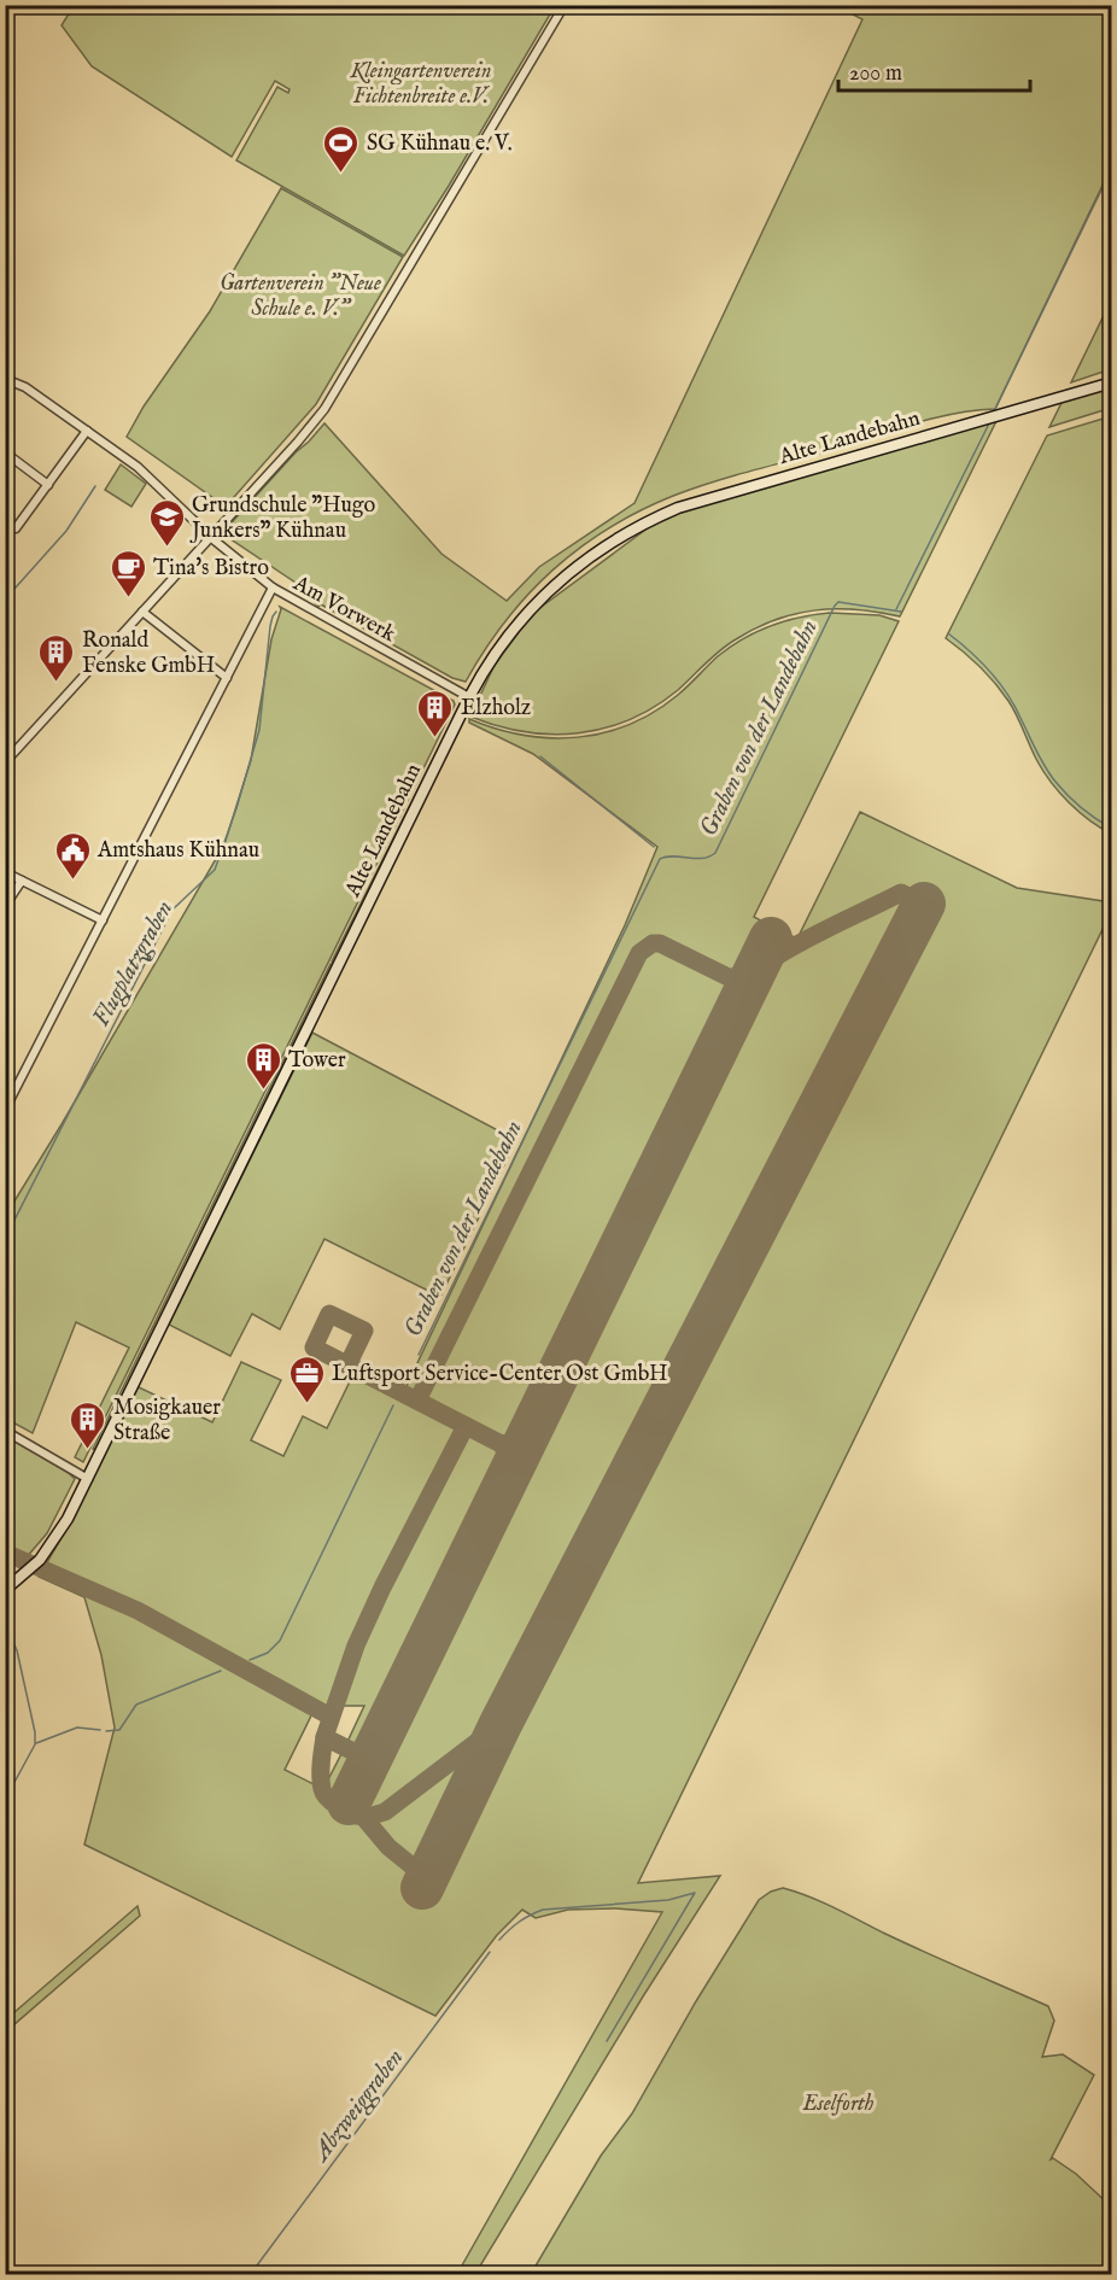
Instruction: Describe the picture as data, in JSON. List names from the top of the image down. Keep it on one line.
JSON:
{"streets":{"main road":["Alte Landebahn"],"street":["Am Vorwerk"]},"crossings":[["Alte Landebahn","Am Vorwerk"]],"water":["Graben von der Landebahn","Flugplatzgraben","Abzweiggraben"],"parks":["Kleingartenverein Fichtenbreite e.V.","Gartenverein \"Neue Schule e. V.\"","Eselforth"],"places":{"sports":["SG Kühnau e. V."],"school or university":["Grundschule \"Hugo Junkers\" Kühnau"],"cafe":["Tina's Bistro"],"building":["Ronald Fenske GmbH","Elzholz","Tower","Mosigkauer Straße"],"public building":["Amtshaus Kühnau"],"office":["Luftsport Service-Center Ost GmbH"]},"scale_bar":"200 m"}
